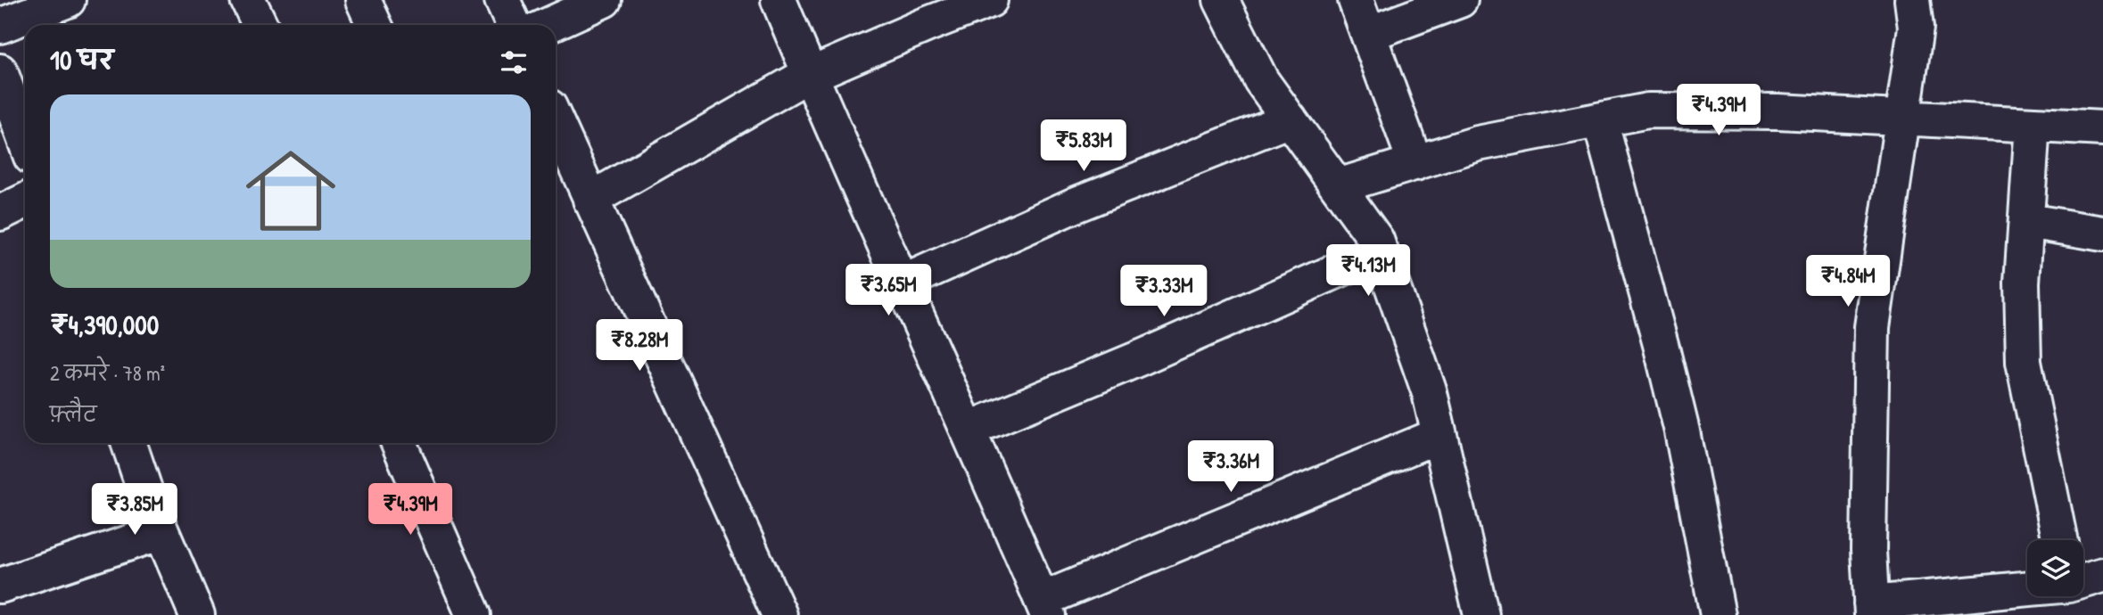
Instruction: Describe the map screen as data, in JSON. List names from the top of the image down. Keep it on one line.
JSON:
{"page":{"heading":"10 घर","price":["₹4.39M","₹5.83M","₹4.13M","₹4.84M","₹3.65M","₹3.33M","₹8.28M","₹3.36M","₹3.85M","₹4.39M"],"list":[{"name":"₹4,390,000","note":"2 कमरे · 78 m² · फ़्लैट"}]}}
